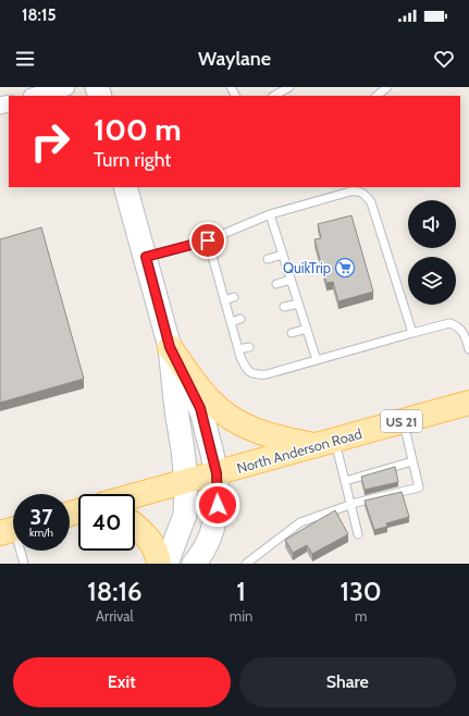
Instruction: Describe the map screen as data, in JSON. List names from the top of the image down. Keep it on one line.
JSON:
{"streets":{"main road":["US 21","North Anderson Road"]},"places":{"supermarket":["QuikTrip"]},"page":{"status":"18:15","header":"Waylane","turn":["100 m","Turn right"],"speed":"37 km/h","limit":"40","eta":["18:16","Arrival","1","min","130","m"],"buttons":["Exit","Share"]}}
